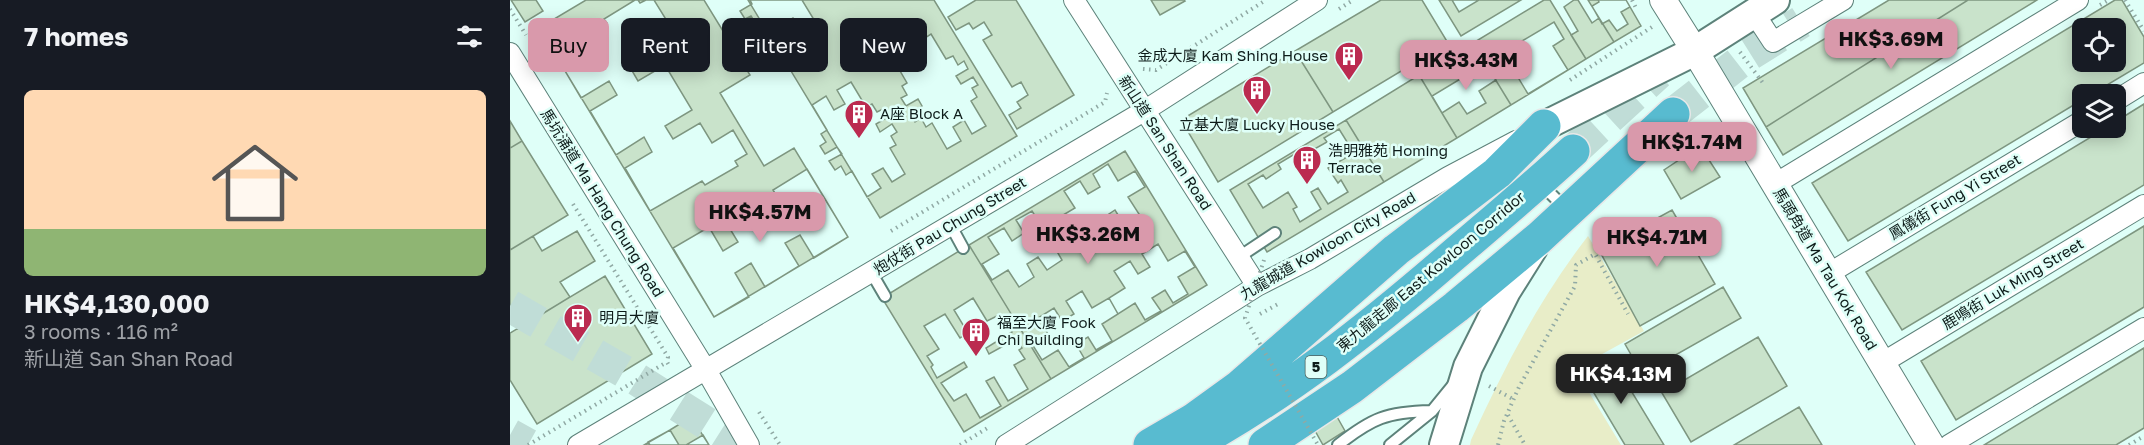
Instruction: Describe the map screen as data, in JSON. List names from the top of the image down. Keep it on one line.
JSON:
{"streets":{"highway":["東九龍走廊 East Kowloon Corridor","5"],"main road":["九龍城道 Kowloon City Road"],"street":["新山道 San Shan Road","鳳儀街 Fung Yi Street","馬坑涌道 Ma Hang Chung Road","炮仗街 Pau Chung Street","馬頭角道 Ma Tau Kok Road","鹿鳴街 Luk Ming Street"]},"crossings":[["新山道 San Shan Road","炮仗街 Pau Chung Street"],["新山道 San Shan Road","九龍城道 Kowloon City Road"],["鳳儀街 Fung Yi Street","馬頭角道 Ma Tau Kok Road"],["馬坑涌道 Ma Hang Chung Road","炮仗街 Pau Chung Street"],["九龍城道 Kowloon City Road","馬頭角道 Ma Tau Kok Road"],["馬頭角道 Ma Tau Kok Road","鹿鳴街 Luk Ming Street"]],"places":{"building":["金成大廈 Kam Shing House","立基大廈 Lucky House","A座 Block A","浩明雅苑 Homing Terrace","明月大廈","福至大廈 Fook Chi Building"]},"page":{"heading":"7 homes","chip":["Buy","Rent","Filters","New"],"price":["HK$3.69M","HK$3.43M","HK$1.74M","HK$4.57M","HK$3.26M","HK$4.71M","HK$4.13M"],"list":[{"name":"HK$4,130,000","note":"3 rooms · 116 m² · 新山道 San Shan Road"}]}}
